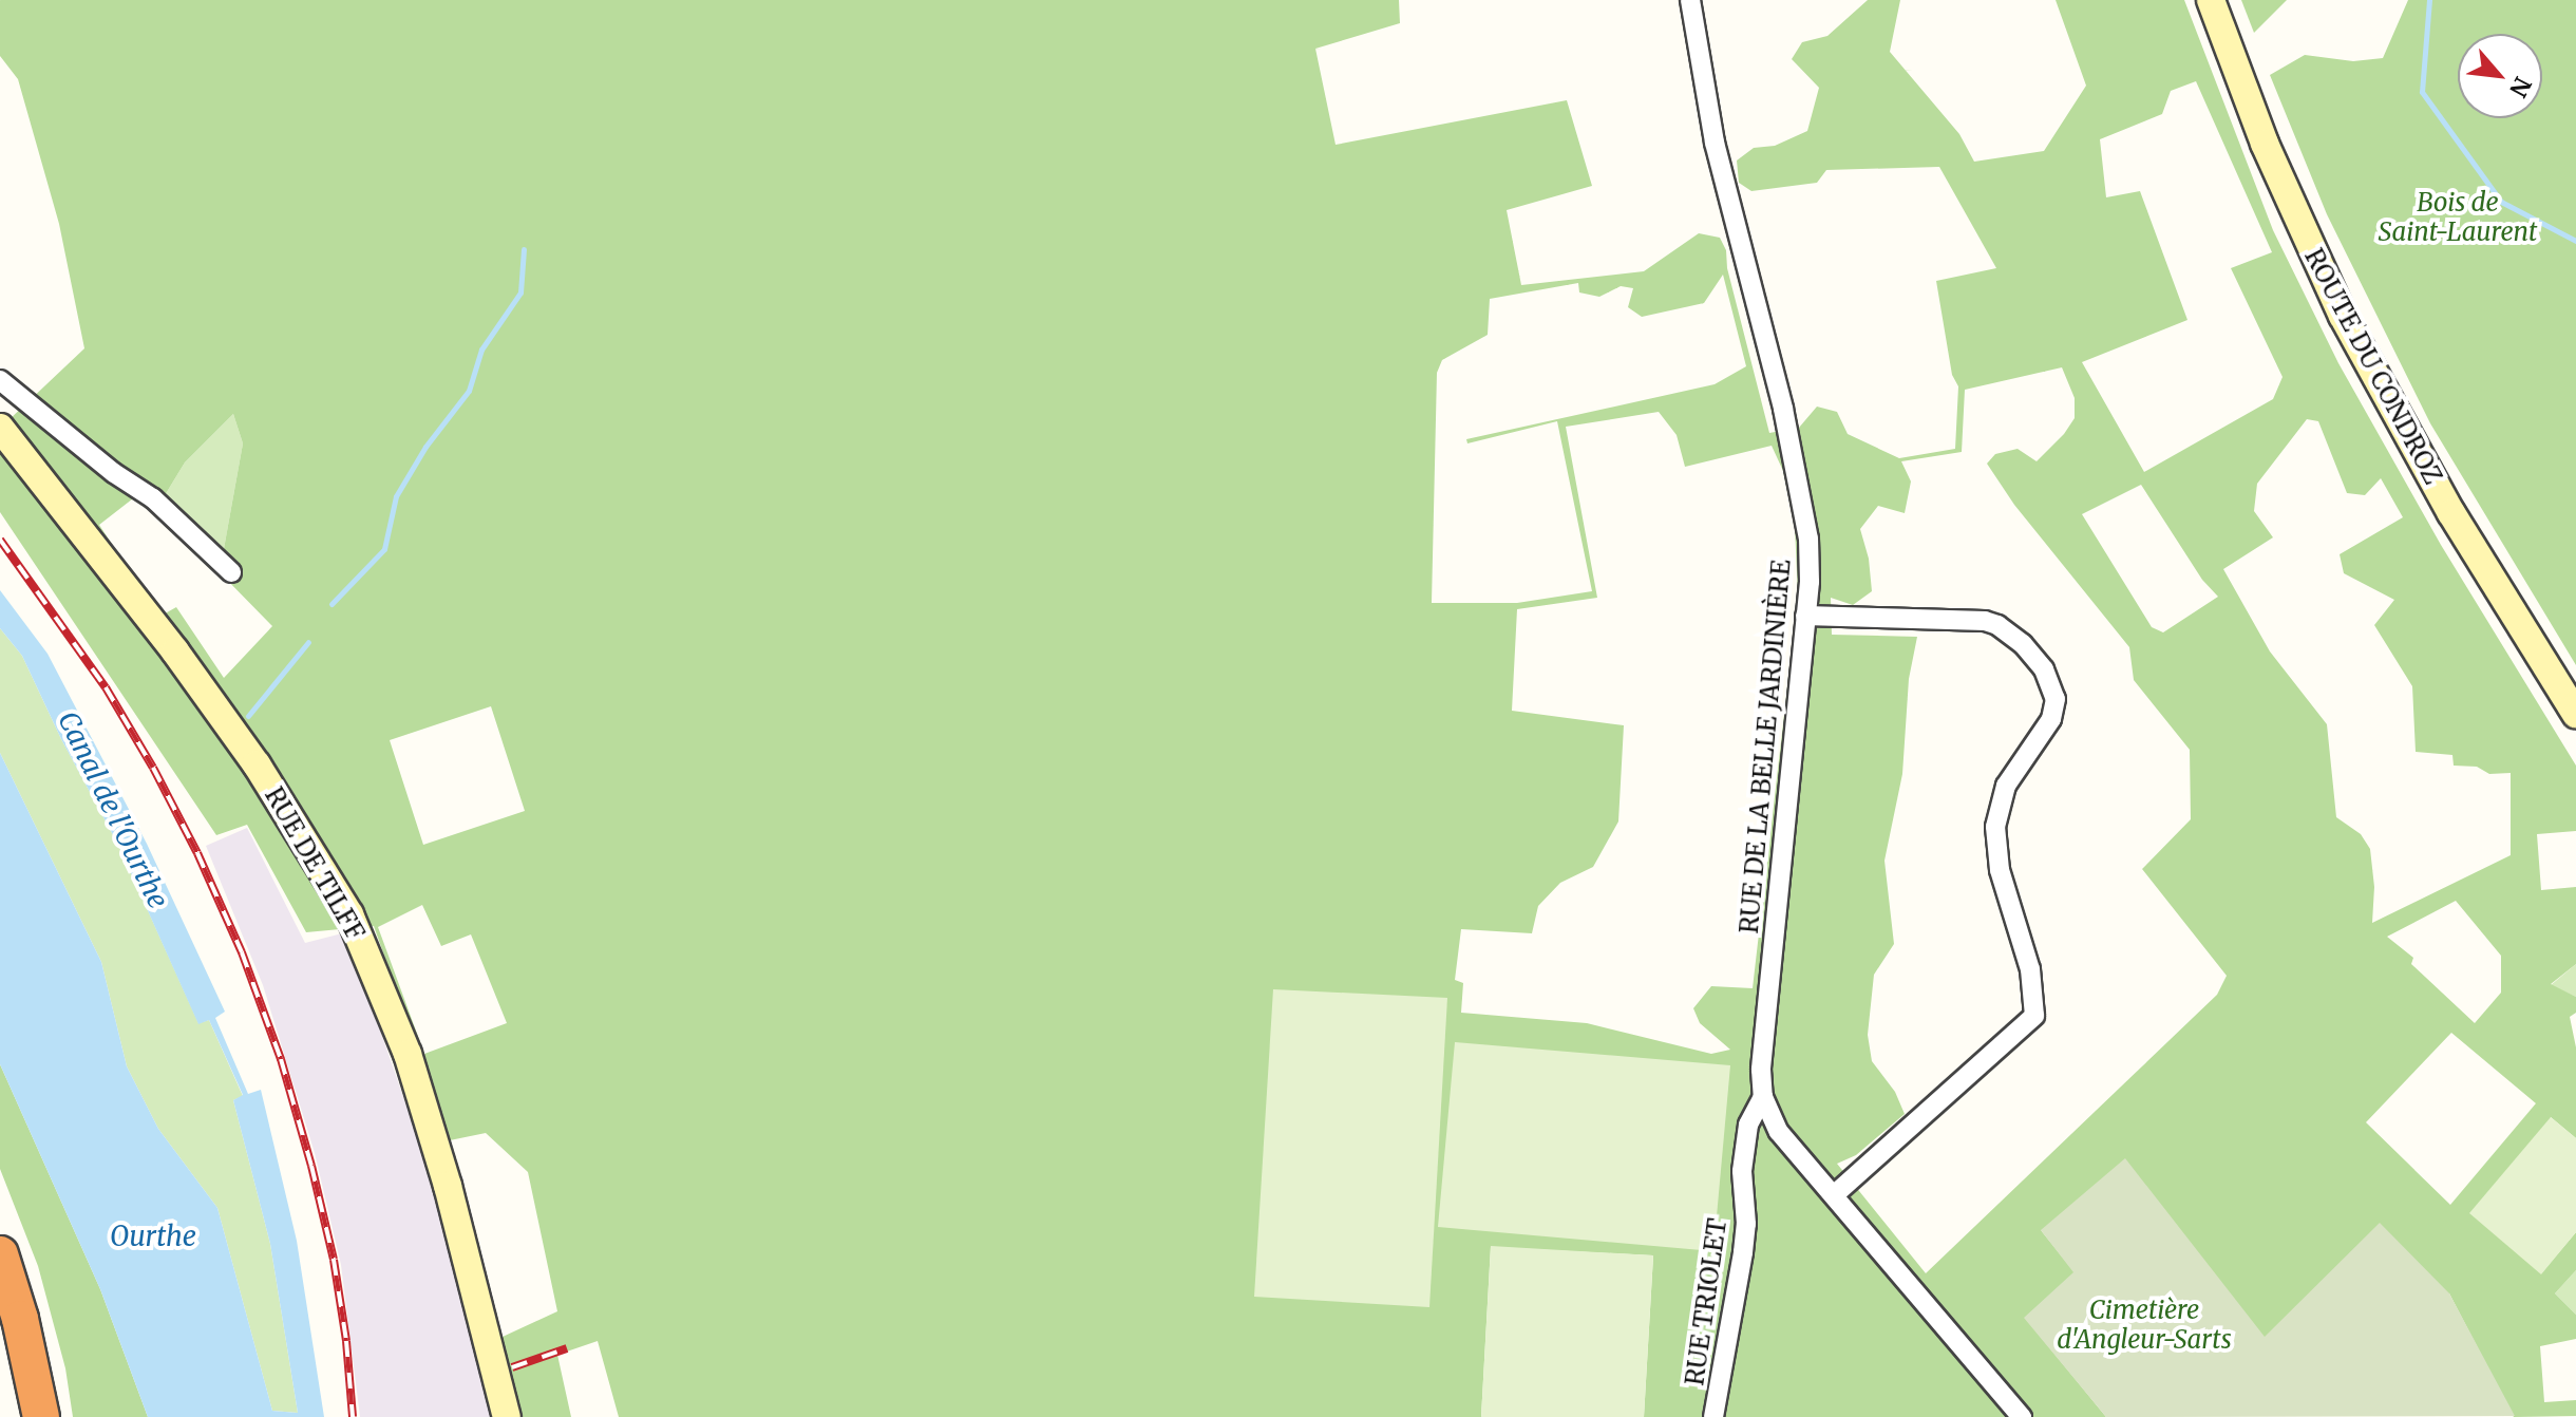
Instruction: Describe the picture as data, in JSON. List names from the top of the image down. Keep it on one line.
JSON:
{"streets":{"main road":["ROUTE DU CONDROZ","RUE DE TILFF"],"street":["RUE DE LA BELLE JARDINIÈRE","RUE TRIOLET"]},"crossings":[["RUE DE LA BELLE JARDINIÈRE","RUE TRIOLET"]],"water":["Canal de l'Ourthe","Ourthe"],"parks":["Bois de Saint-Laurent","Cimetière d'Angleur-Sarts"],"north":"bottom right"}
